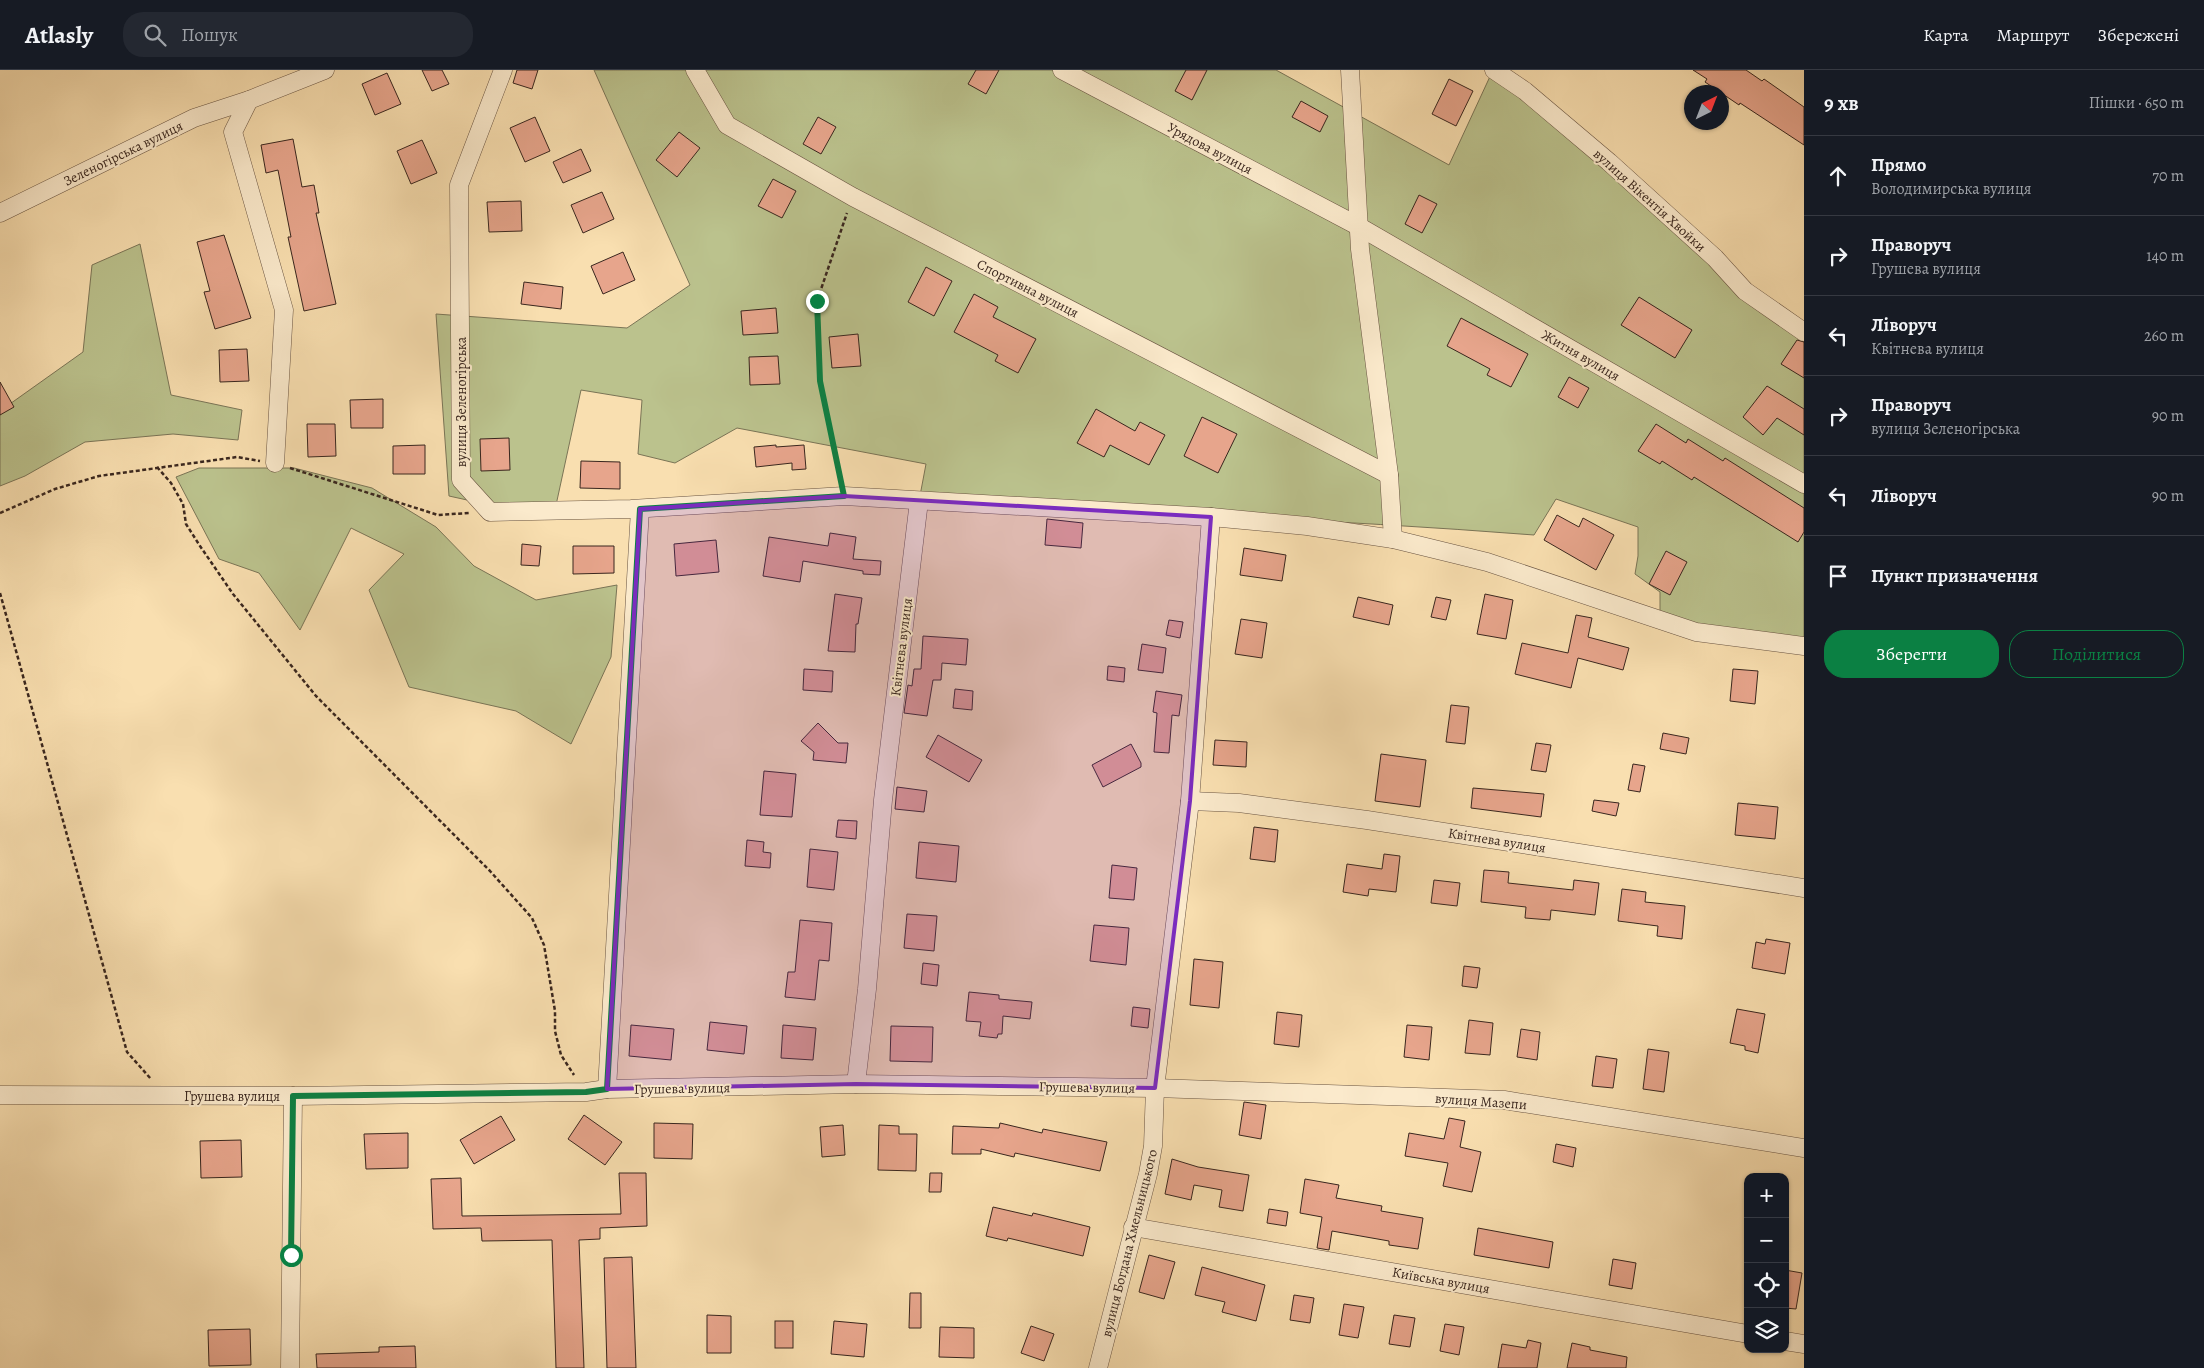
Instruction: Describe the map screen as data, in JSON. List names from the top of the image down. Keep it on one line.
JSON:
{"streets":{"street":["Урядова вулиця","Зеленогірська вулиця","вулиця Вікентія Хвойки","Спортивна вулиця","Житня вулиця","вулиця Зеленогірська","Квітнева вулиця","Грушева вулиця","вулиця Мазепи","вулиця Богдана Хмельницького","Київська вулиця"]},"crossings":[["Урядова вулиця","Житня вулиця"],["Квітнева вулиця","Грушева вулиця"],["Грушева вулиця","вулиця Мазепи"],["Грушева вулиця","вулиця Богдана Хмельницького"],["вулиця Мазепи","вулиця Богдана Хмельницького"],["вулиця Богдана Хмельницького","Київська вулиця"]],"north":"top right","page":{"header":"Atlasly","search":"Пошук","nav":["Карта","Маршрут","Збережені"],"heading":["9 хв","Пішки · 650 m"],"list":[["Прямо","Володимирська вулиця","70 m"],["Праворуч","Грушева вулиця","140 m"],["Ліворуч","Квітнева вулиця","260 m"],["Праворуч","вулиця Зеленогірська","90 m"],["Ліворуч","90 m"],"Пункт призначення"],"buttons":["Зберегти","Поділитися"],"map_buttons":["+","−"]}}
